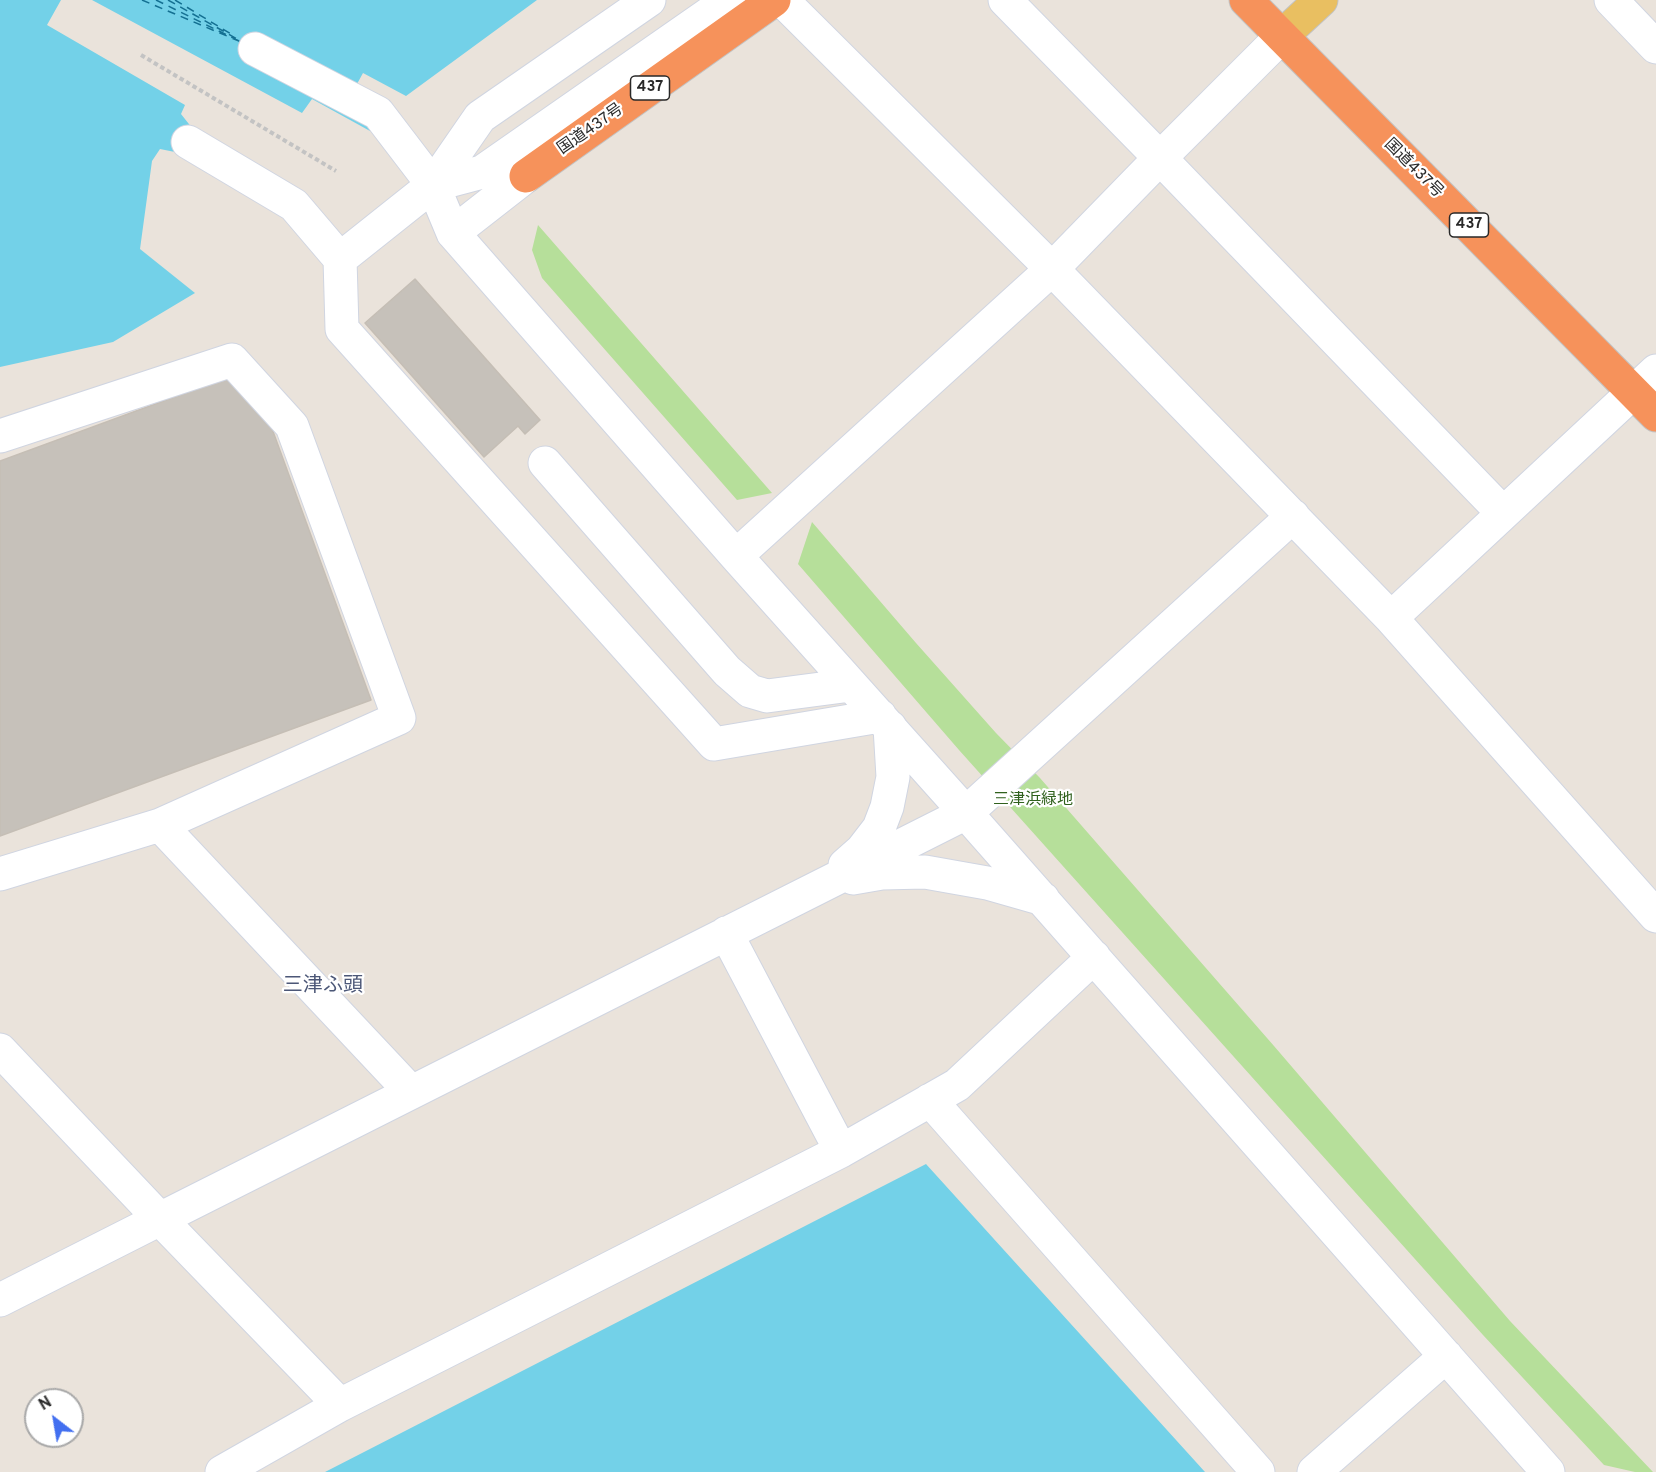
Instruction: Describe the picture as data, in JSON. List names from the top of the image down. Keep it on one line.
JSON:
{"streets":{"highway":["437","国道437号"]},"districts":["三津ふ頭"],"parks":["三津浜緑地"],"north":"top left"}
